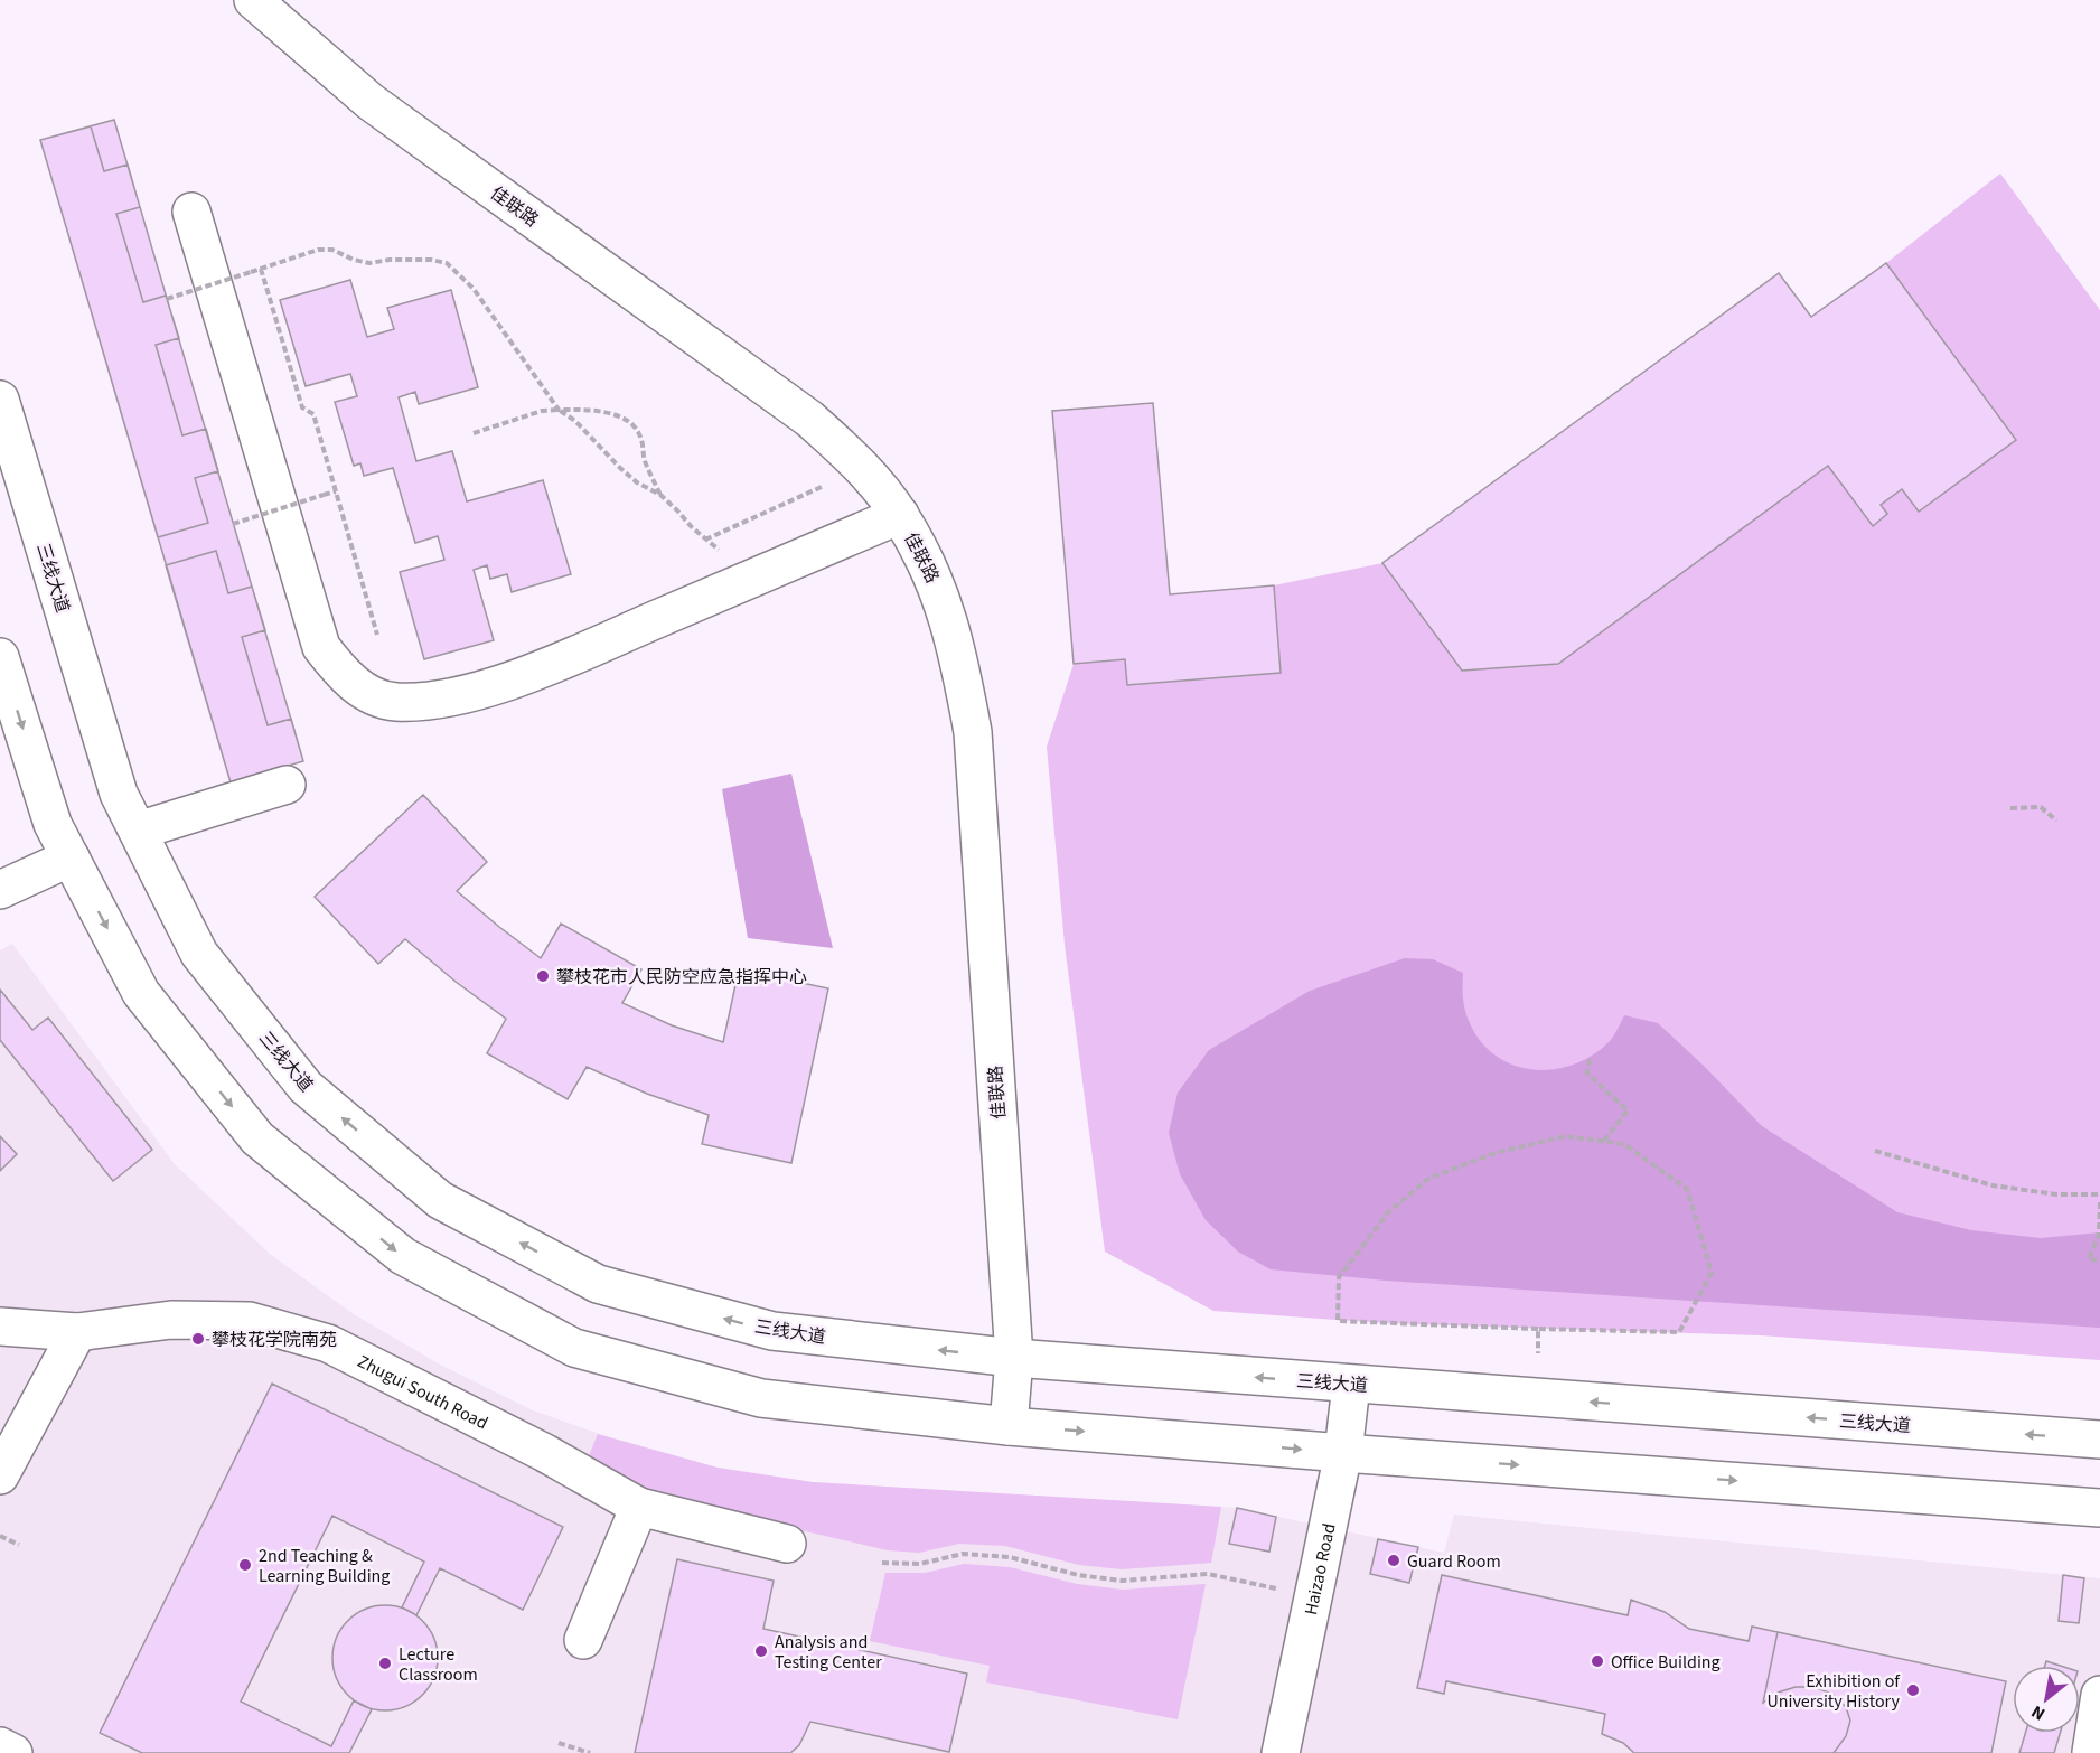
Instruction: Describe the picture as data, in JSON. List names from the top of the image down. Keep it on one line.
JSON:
{"streets":{"main road":["佳联路","三线大道","Zhugui South Road","Haizao Road"]},"crossings":[["佳联路","三线大道"],["三线大道","Haizao Road"]],"places":["攀枝花市人民防空应急指挥中心","攀枝花学院南苑","Guard Room","2nd Teaching & Learning Building","Analysis and Testing Center","Office Building","Lecture Classroom","Exhibition of University History"],"north":"bottom left"}
